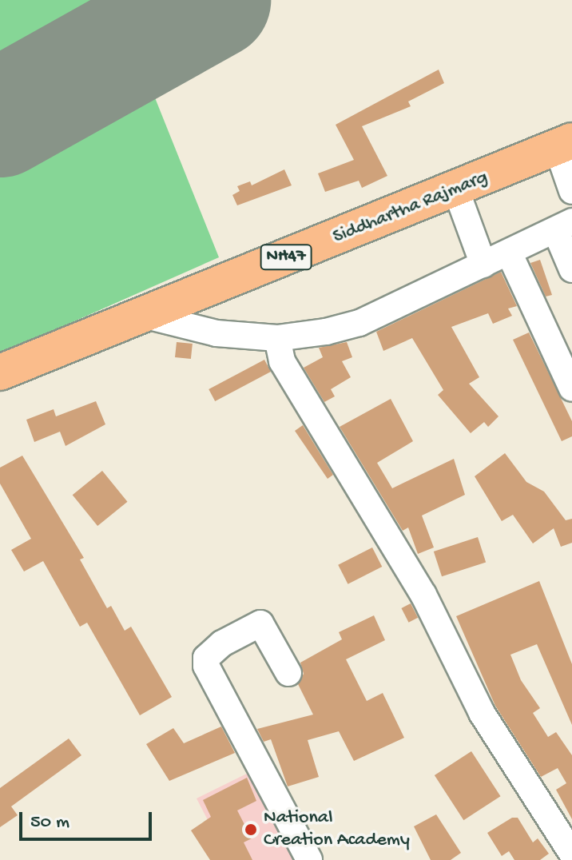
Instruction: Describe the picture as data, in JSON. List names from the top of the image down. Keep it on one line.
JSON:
{"streets":{"highway":["Siddhartha Rajmarg","NH47"]},"places":["National Creation Academy"],"scale_bar":"50 m"}
